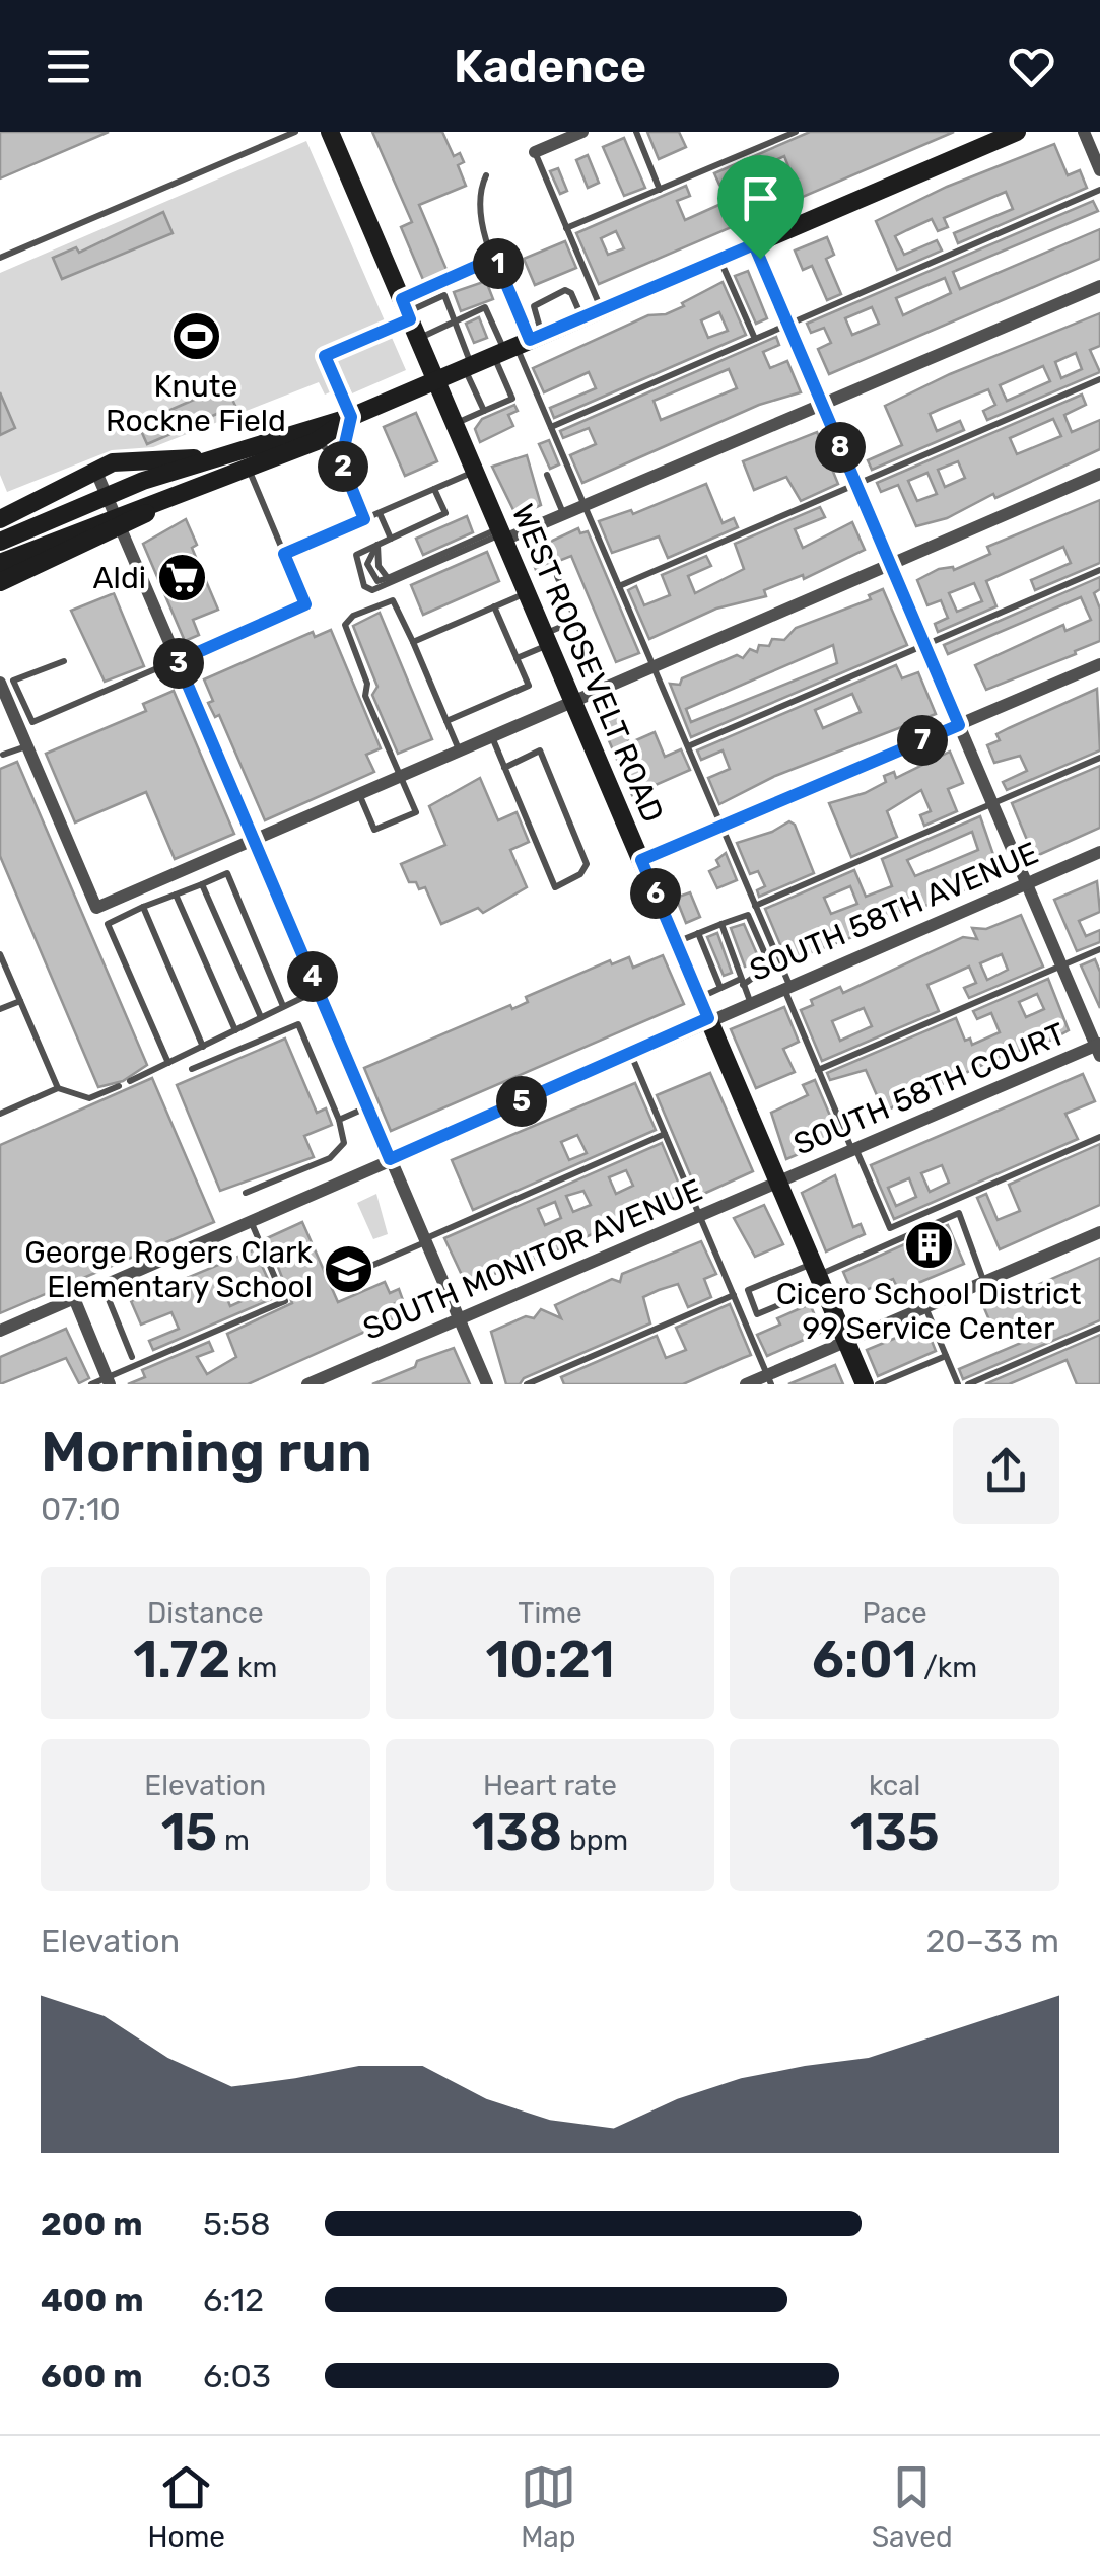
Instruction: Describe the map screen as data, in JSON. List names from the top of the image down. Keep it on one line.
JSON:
{"streets":{"main road":["WEST ROOSEVELT ROAD"],"street":["SOUTH 58TH AVENUE","SOUTH 58TH COURT","SOUTH MONITOR AVENUE"]},"crossings":[["WEST ROOSEVELT ROAD","SOUTH 58TH AVENUE"],["WEST ROOSEVELT ROAD","SOUTH 58TH COURT"],["WEST ROOSEVELT ROAD","SOUTH MONITOR AVENUE"],["SOUTH 58TH COURT","SOUTH MONITOR AVENUE"]],"places":{"sports":["Knute Rockne Field"],"supermarket":["Aldi"],"building":["Cicero School District 99 Service Center"],"school or university":["George Rogers Clark Elementary School"]},"page":{"header":"Kadence","pins":["1","8","2","3","7","6","4","5"],"heading":["Morning run","07:10"],"stats":[["Distance","1.72 km"],["Time","10:21"],["Pace","6:01 /km"],["Elevation","15 m"],["Heart rate","138 bpm"],["kcal","135"]],"chart":["Elevation","20–33 m"],"list":[{"name":"200 m","note":"5:58"},{"name":"400 m","note":"6:12"},{"name":"600 m","note":"6:03"}],"tabs":["Home","Map","Saved"]}}
